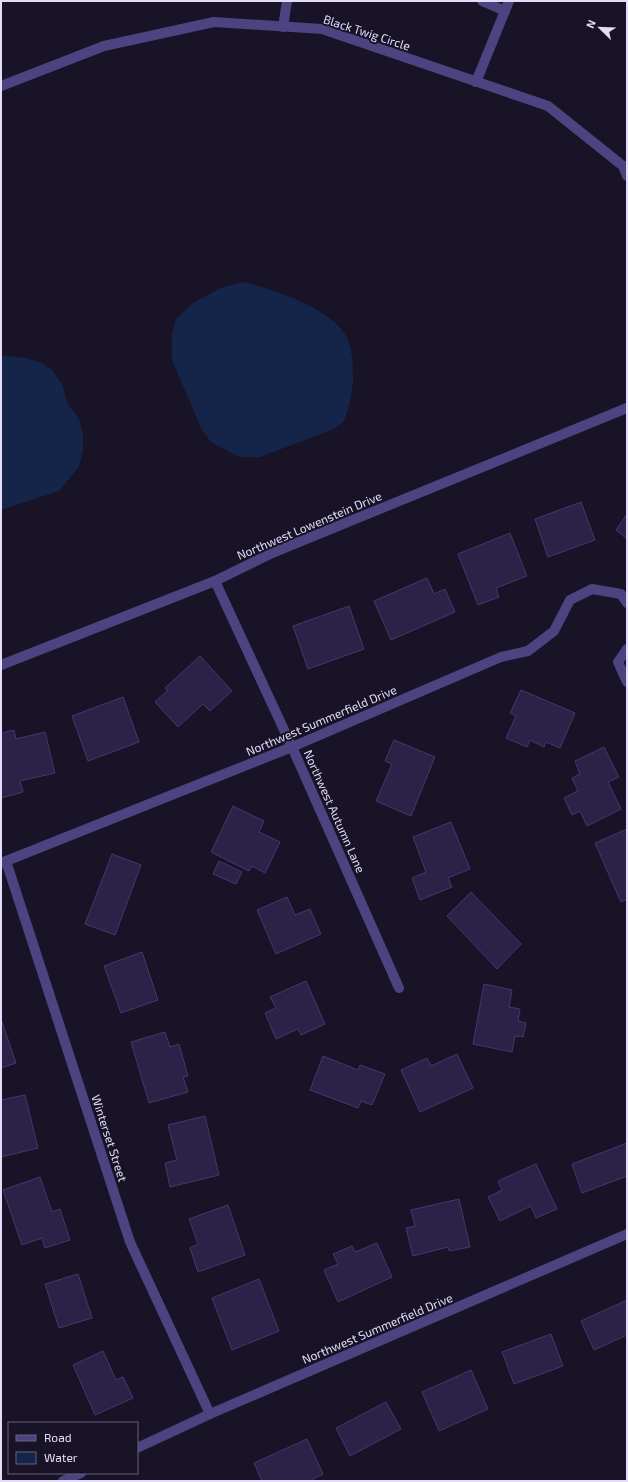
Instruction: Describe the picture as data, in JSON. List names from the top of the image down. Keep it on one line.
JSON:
{"streets":{"street":["Black Twig Circle","Northwest Lowenstein Drive","Northwest Summerfield Drive","Northwest Autumn Lane","Winterset Street"]},"crossings":[["Northwest Lowenstein Drive","Northwest Autumn Lane"],["Northwest Summerfield Drive","Northwest Autumn Lane"],["Northwest Summerfield Drive","Winterset Street"]],"legend":["Road","Water"],"north":"top left"}
